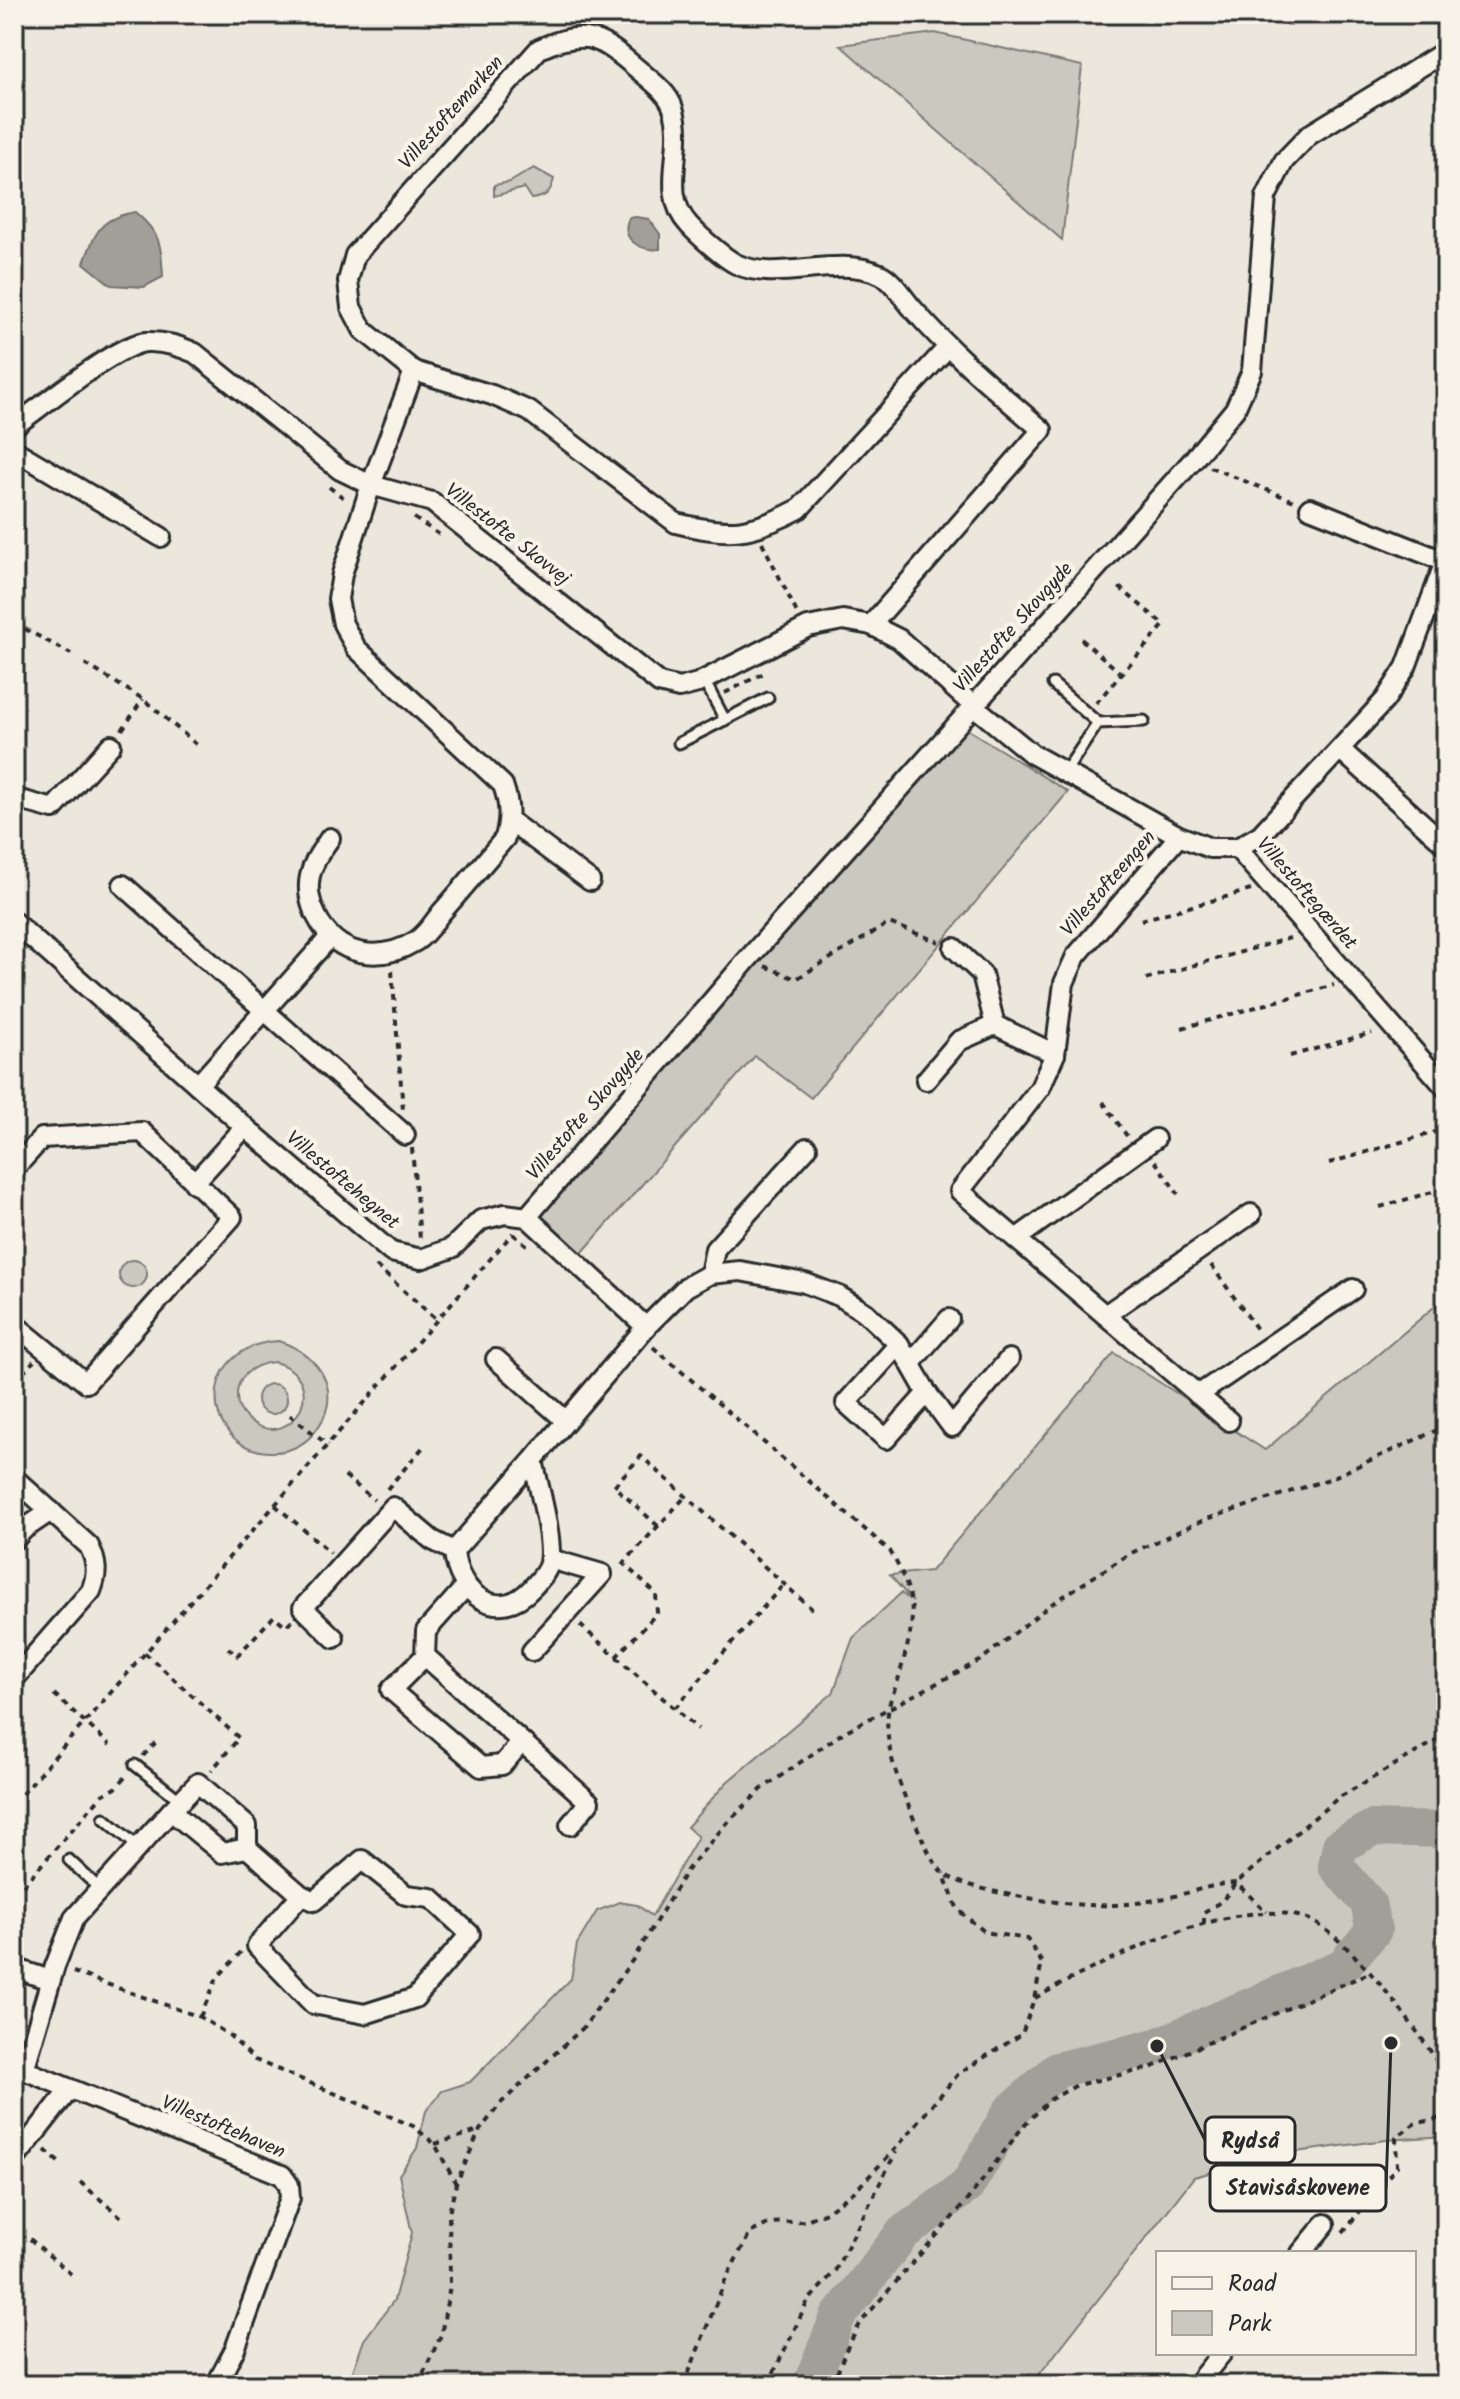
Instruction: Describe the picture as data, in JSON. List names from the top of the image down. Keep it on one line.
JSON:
{"streets":{"street":["Villestoftemarken","Villestofte Skovvej","Villestofte Skovgyde","Villestofteengen","Villestoftegærdet","Villestoftehegnet","Villestoftehaven"]},"crossings":[["Villestoftemarken","Villestofte Skovvej"],["Villestofte Skovvej","Villestofte Skovgyde"],["Villestofte Skovvej","Villestoftegærdet"],["Villestofte Skovgyde","Villestoftegærdet"],["Villestofteengen","Villestoftegærdet"]],"places":["Stavisåskovene","Rydså"],"legend":["Road","Park"]}
